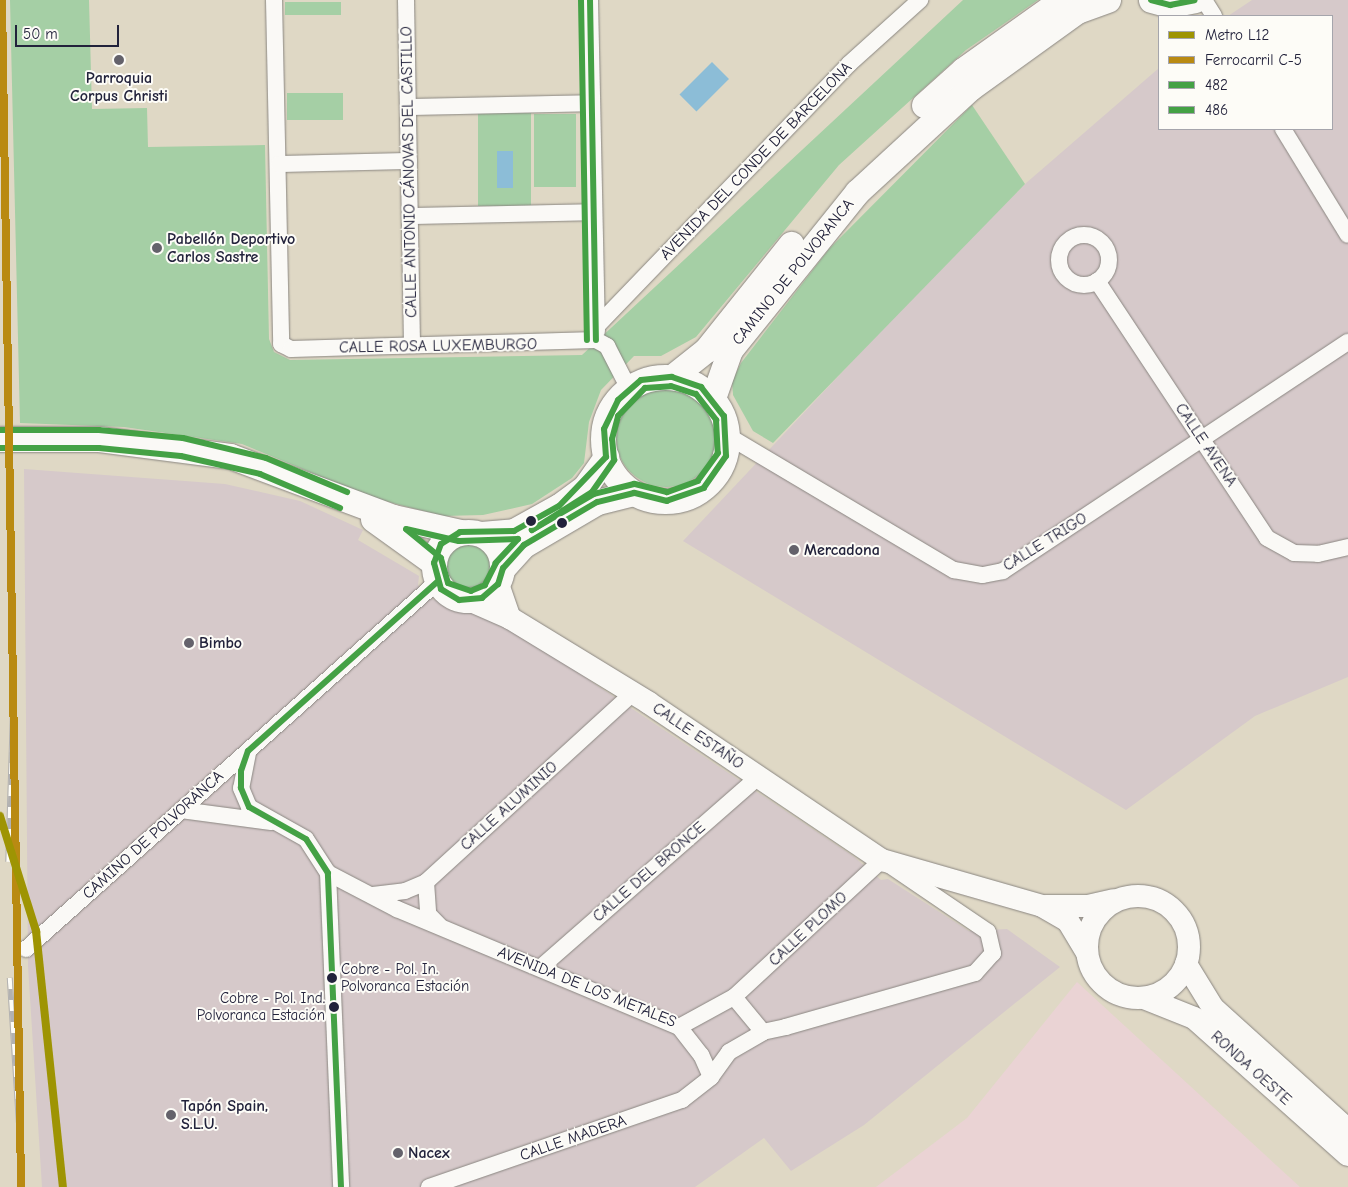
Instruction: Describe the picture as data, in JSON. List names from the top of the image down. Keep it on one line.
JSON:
{"streets":{"main road":["CAMINO DE POLVORANCA","CALLE ESTAÑO","RONDA OESTE"],"street":["AVENIDA DEL CONDE DE BARCELONA","CALLE ANTONIO CÁNOVAS DEL CASTILLO","CALLE ROSA LUXEMBURGO","CALLE AVENA","CALLE TRIGO","CALLE ALUMINIO","CALLE DEL BRONCE","CALLE PLOMO","AVENIDA DE LOS METALES","CALLE MADERA"]},"crossings":[["AVENIDA DEL CONDE DE BARCELONA","CALLE ROSA LUXEMBURGO"],["CALLE ANTONIO CÁNOVAS DEL CASTILLO","CALLE ROSA LUXEMBURGO"],["CAMINO DE POLVORANCA","CALLE TRIGO"],["CAMINO DE POLVORANCA","CALLE ESTAÑO"],["CALLE AVENA","CALLE TRIGO"],["CALLE ESTAÑO","CALLE ALUMINIO"],["CALLE ESTAÑO","CALLE DEL BRONCE"],["CALLE ESTAÑO","CALLE PLOMO"],["CALLE ESTAÑO","RONDA OESTE"],["CALLE ESTAÑO","CALLE MADERA"],["CALLE ALUMINIO","AVENIDA DE LOS METALES"],["CALLE DEL BRONCE","AVENIDA DE LOS METALES"],["CALLE PLOMO","AVENIDA DE LOS METALES"]],"places":["Parroquia Corpus Christi","Pabellón Deportivo Carlos Sastre","Mercadona","Bimbo","Cobre - Pol. In. Polvoranca Estación","Cobre - Pol. Ind. Polvoranca Estación","Tapón Spain, S.L.U.","Nacex"],"lines":["rail line C-5","transit line 482","transit line 486","metro line L12"],"legend":["Metro L12","Ferrocarril C-5","482","486"],"scale_bar":"50 m"}
